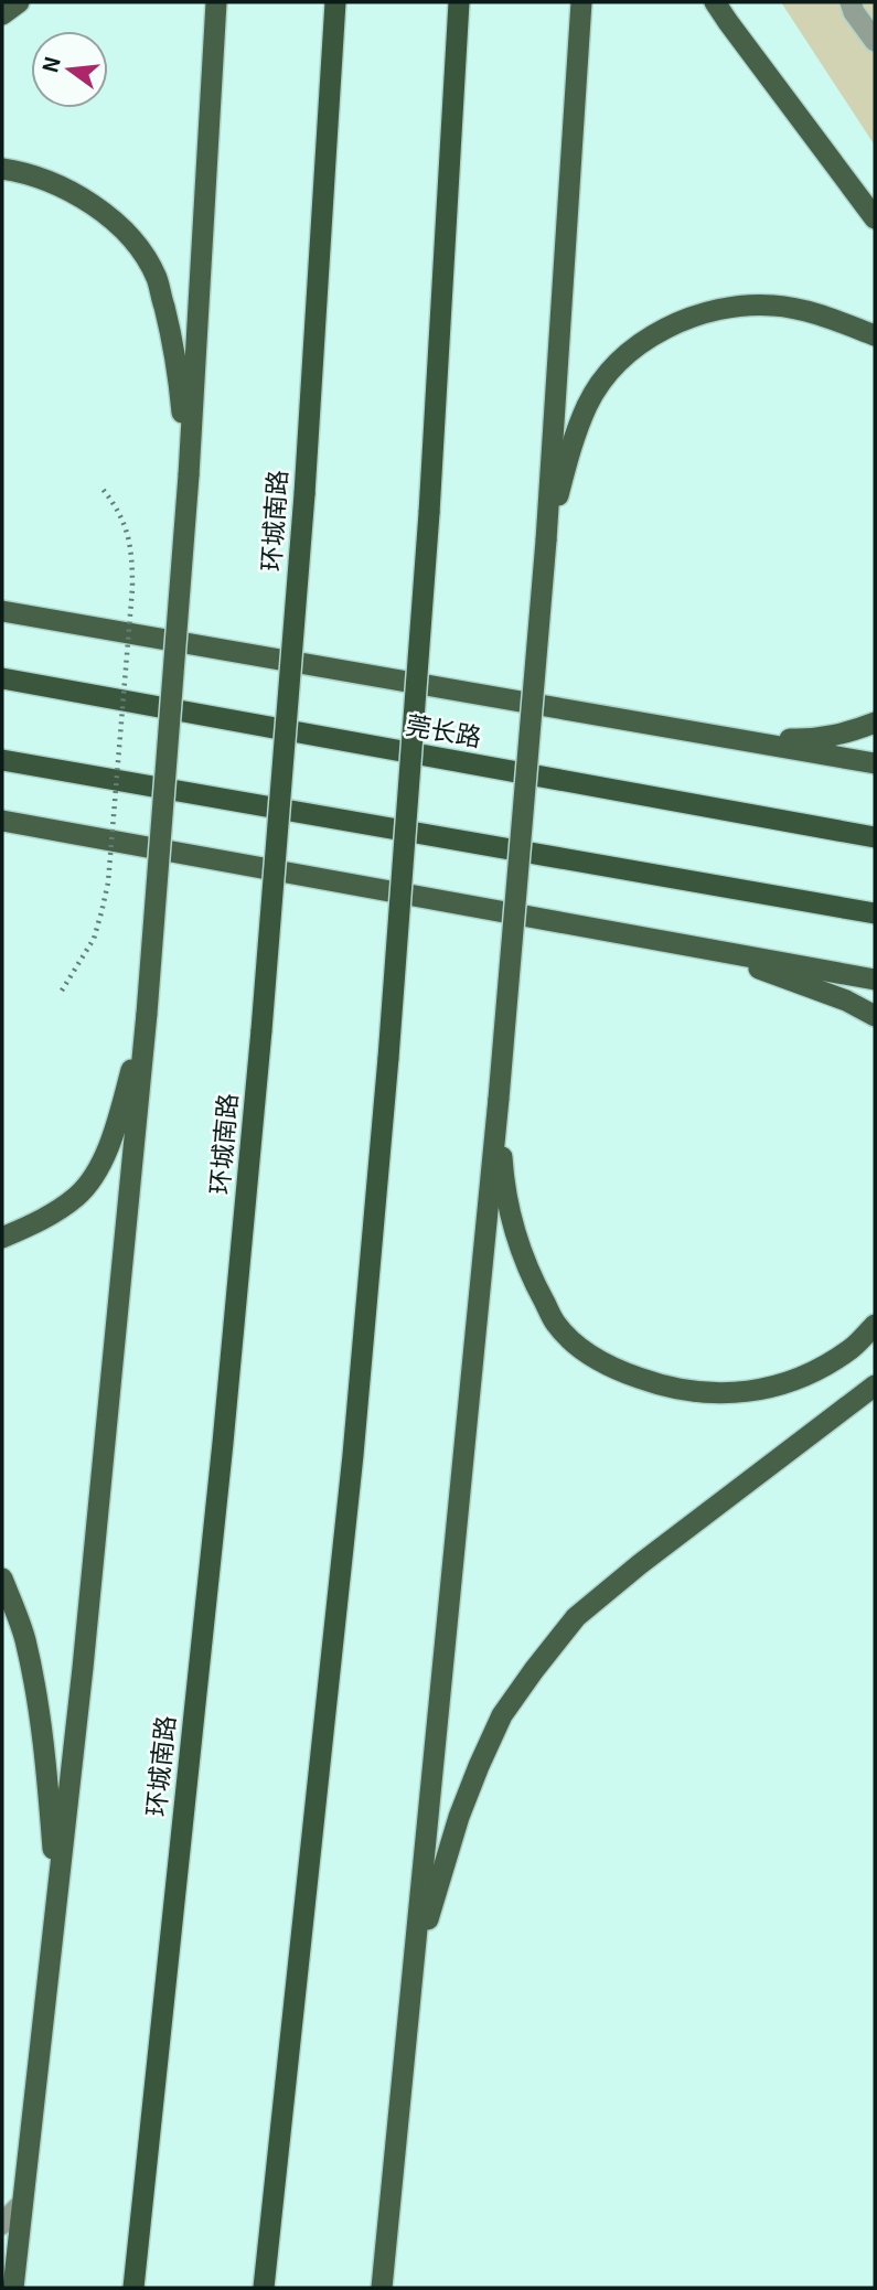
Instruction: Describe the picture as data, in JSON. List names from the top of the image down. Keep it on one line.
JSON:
{"streets":{"highway":["环城南路","莞长路"]},"north":"left"}
